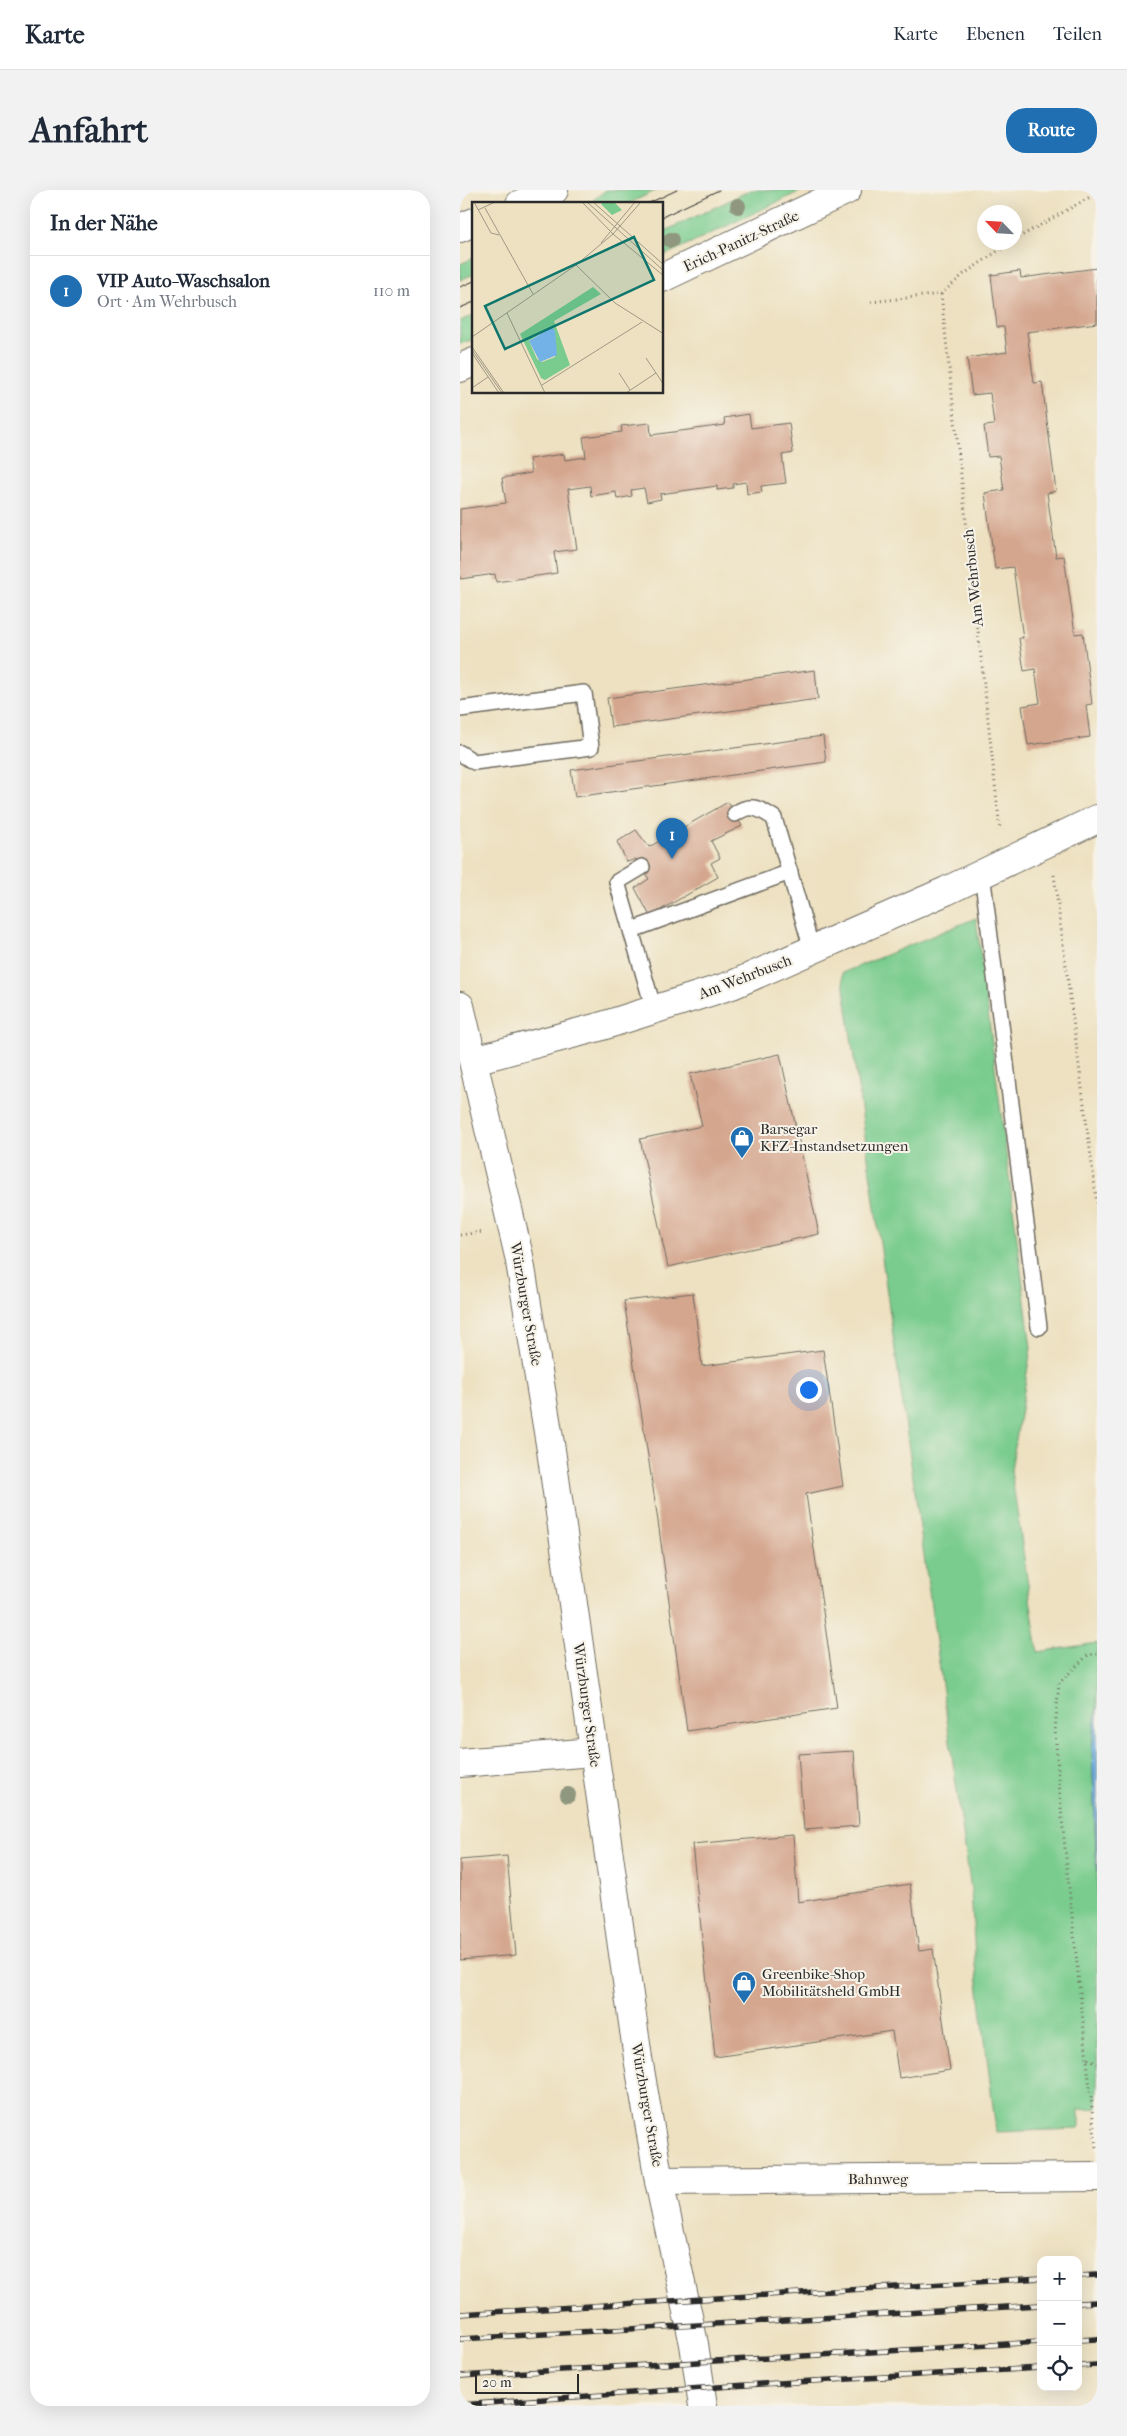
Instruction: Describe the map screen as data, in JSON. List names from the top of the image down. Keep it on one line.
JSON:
{"streets":{"street":["Erich-Panitz-Straße","Am Wehrbusch","Würzburger Straße","Bahnweg"]},"crossings":[["Am Wehrbusch","Würzburger Straße"],["Würzburger Straße","Bahnweg"]],"places":{"shop":["Barsegar KFZ-Instandsetzungen","Greenbike-Shop Mobilitätsheld GmbH"]},"scale_bar":"20 m","north":"top left","page":{"header":"Karte","nav":["Karte","Ebenen","Teilen"],"buttons":"Route","title":"Anfahrt","heading":"In der Nähe","list":[{"mark":"1","name":"VIP Auto-Waschsalon","note":"Ort · Am Wehrbusch","value":"110 m"}],"pins":"1","map_buttons":["+","−"],"scale":"20 m"}}
